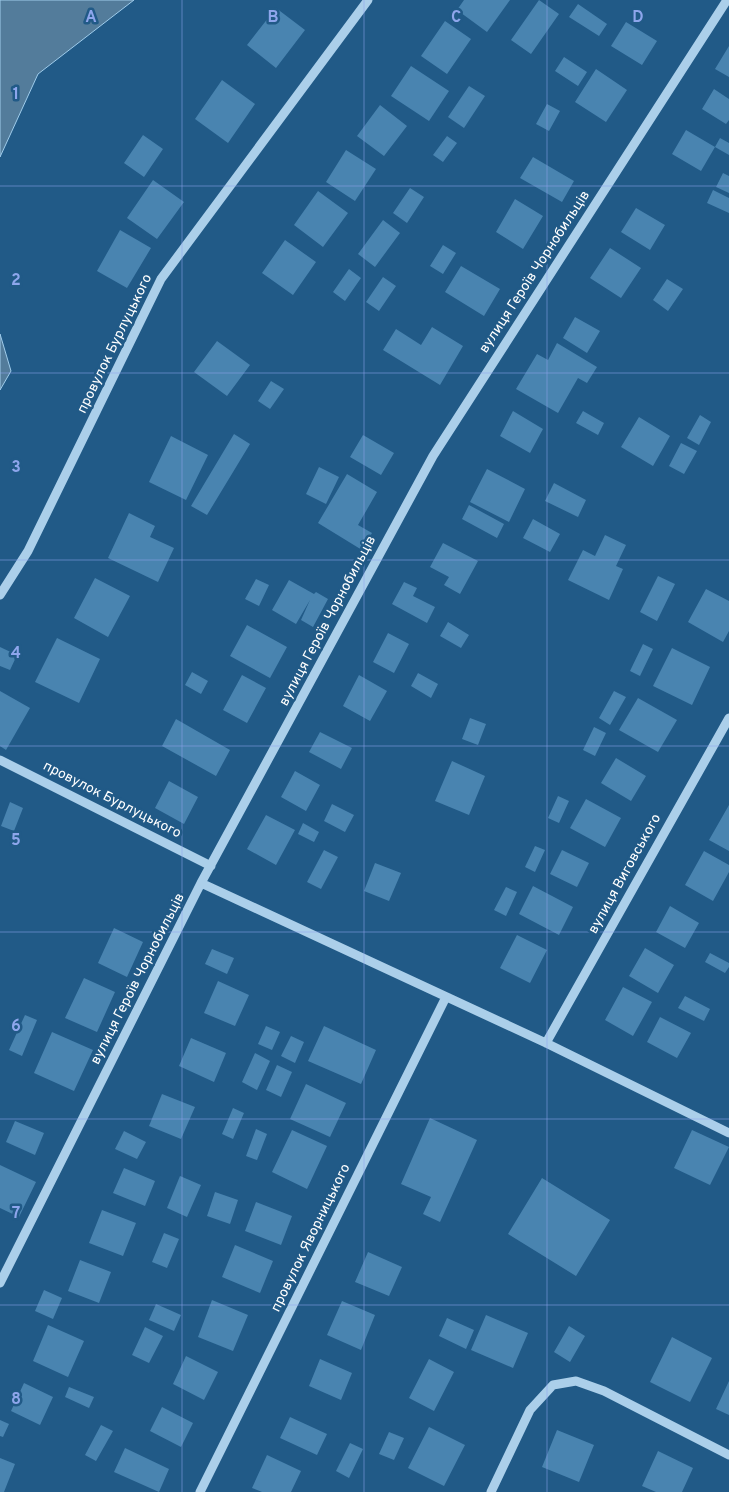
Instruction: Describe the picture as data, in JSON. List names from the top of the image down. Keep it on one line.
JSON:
{"streets":{"street":["вулиця Героїв Чорнобильців","провулок Бурлуцького","вулиця Виговського","провулок Яворницького"]},"crossings":[["вулиця Героїв Чорнобильців","провулок Бурлуцького"]],"grid":{"columns":["A","B","C","D"],"rows":["1","2","3","4","5","6","7","8"]}}
